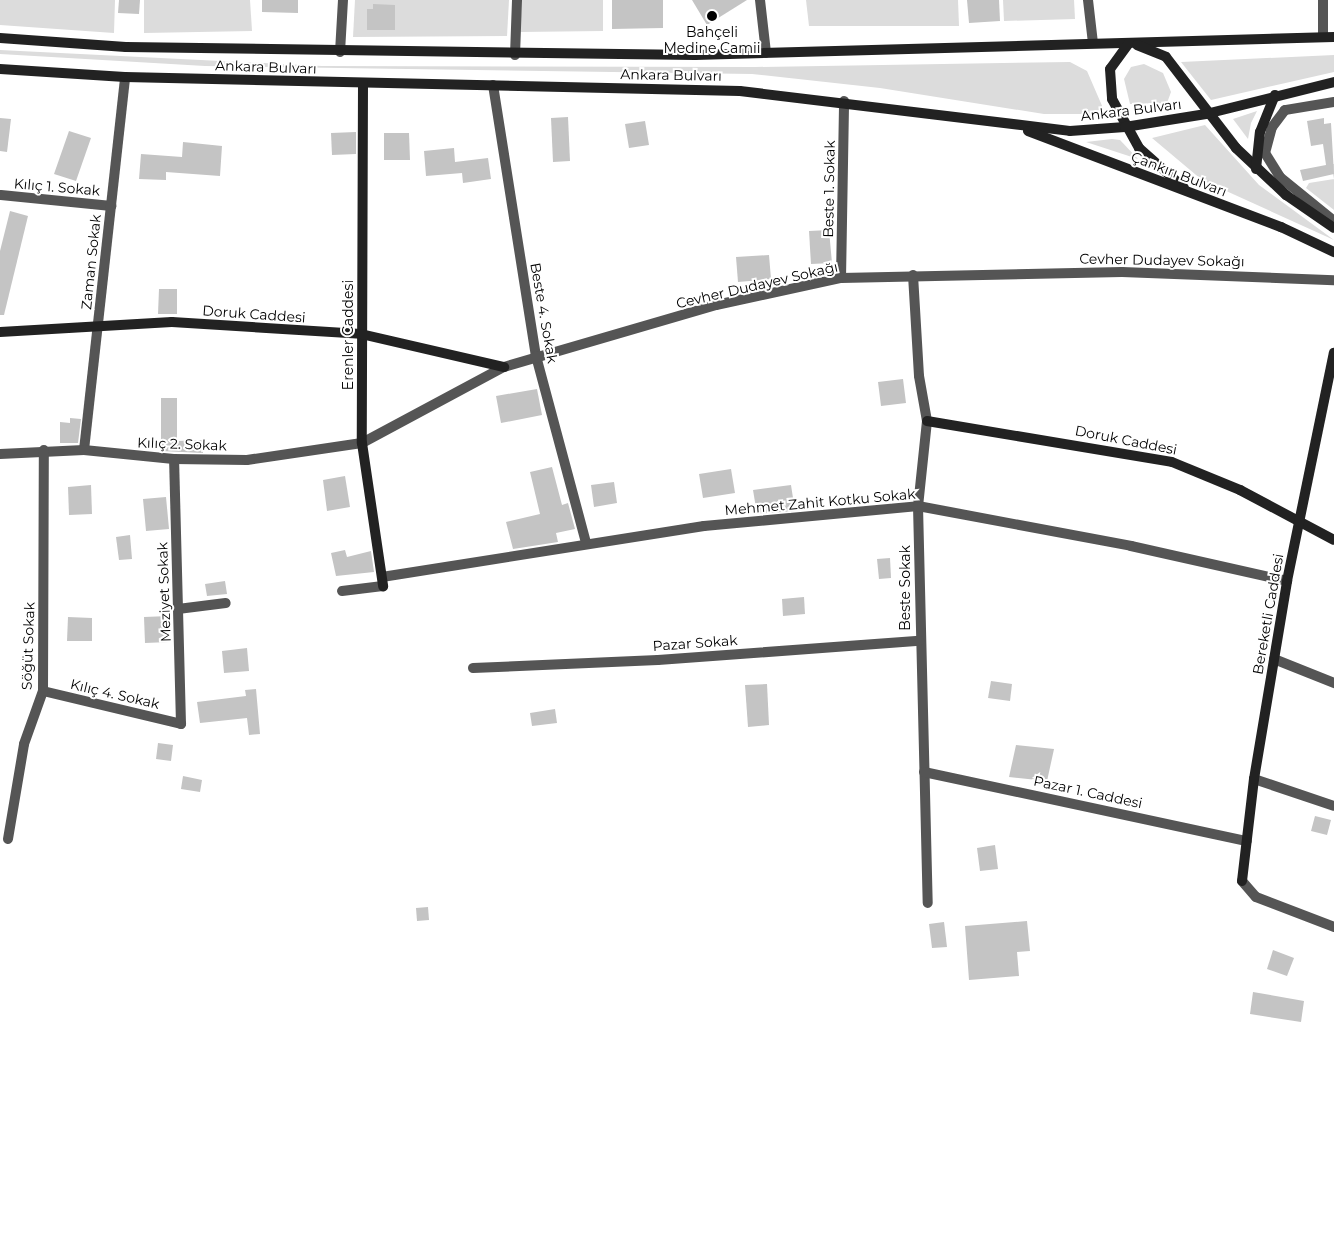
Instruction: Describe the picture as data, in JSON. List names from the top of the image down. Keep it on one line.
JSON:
{"streets":{"main road":["Ankara Bulvarı","Çankırı Bulvarı","Doruk Caddesi","Erenler Caddesi","Bereketli Caddesi"],"street":["Kılıç 1. Sokak","Beste 1. Sokak","Cevher Dudayev Sokağı","Zaman Sokak","Beste 4. Sokak","Kılıç 2. Sokak","Mehmet Zahit Kotku Sokak","Beste Sokak","Meziyet Sokak","Pazar Sokak","Söğüt Sokak","Kılıç 4. Sokak","Pazar 1. Caddesi"]},"crossings":[["Ankara Bulvarı","Çankırı Bulvarı"],["Ankara Bulvarı","Beste 1. Sokak"],["Ankara Bulvarı","Zaman Sokak"],["Ankara Bulvarı","Beste 4. Sokak"],["Ankara Bulvarı","Erenler Caddesi"],["Kılıç 1. Sokak","Zaman Sokak"],["Beste 1. Sokak","Cevher Dudayev Sokağı"],["Cevher Dudayev Sokağı","Beste 4. Sokak"],["Cevher Dudayev Sokağı","Doruk Caddesi"],["Cevher Dudayev Sokağı","Erenler Caddesi"],["Cevher Dudayev Sokağı","Kılıç 2. Sokak"],["Cevher Dudayev Sokağı","Beste Sokak"],["Zaman Sokak","Doruk Caddesi"],["Zaman Sokak","Kılıç 2. Sokak"],["Beste 4. Sokak","Mehmet Zahit Kotku Sokak"],["Doruk Caddesi","Erenler Caddesi"],["Doruk Caddesi","Beste Sokak"],["Doruk Caddesi","Bereketli Caddesi"],["Erenler Caddesi","Kılıç 2. Sokak"],["Erenler Caddesi","Mehmet Zahit Kotku Sokak"],["Kılıç 2. Sokak","Meziyet Sokak"],["Kılıç 2. Sokak","Söğüt Sokak"],["Mehmet Zahit Kotku Sokak","Beste Sokak"],["Mehmet Zahit Kotku Sokak","Bereketli Caddesi"],["Beste Sokak","Pazar Sokak"],["Beste Sokak","Pazar 1. Caddesi"],["Meziyet Sokak","Kılıç 4. Sokak"],["Bereketli Caddesi","Pazar 1. Caddesi"],["Söğüt Sokak","Kılıç 4. Sokak"]],"places":["Bahçeli Medine Camii"]}
